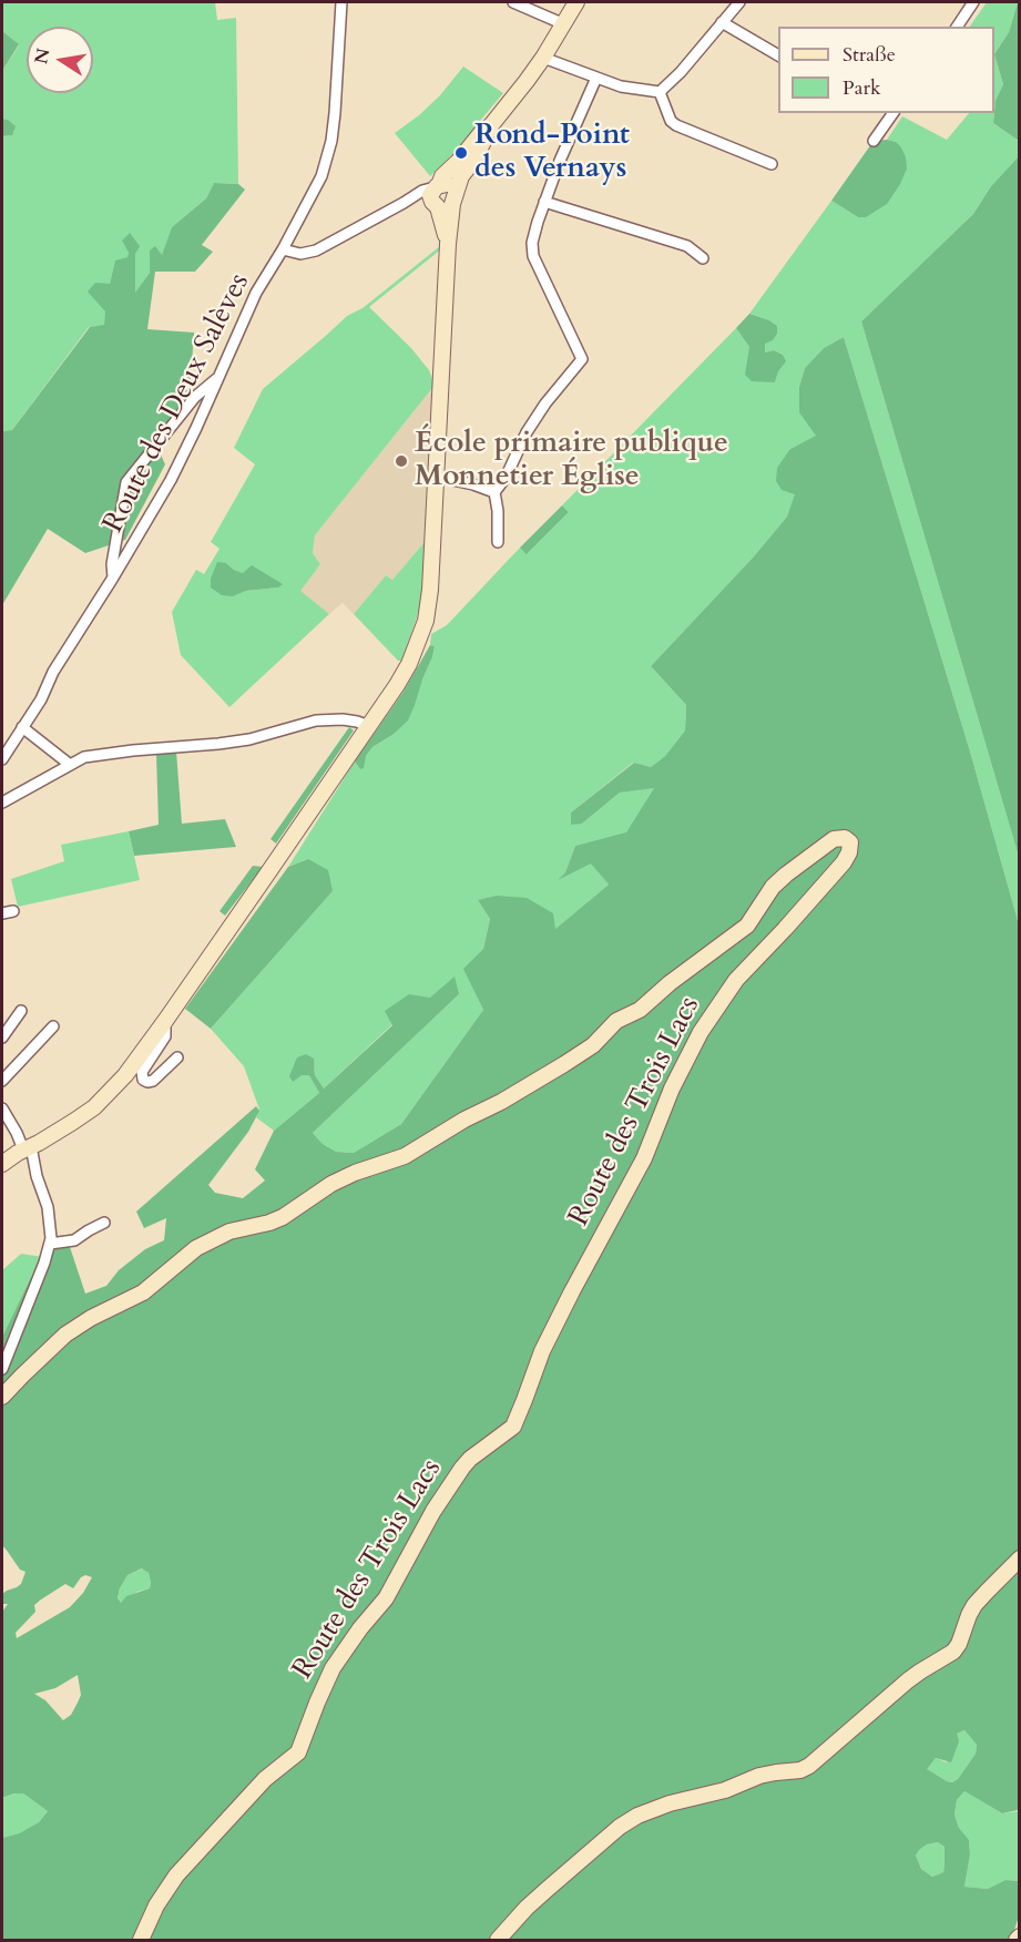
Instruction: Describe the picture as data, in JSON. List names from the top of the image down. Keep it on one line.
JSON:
{"streets":{"street":["Route des Deux Salèves","Route des Trois Lacs"]},"places":["Rond-Point des Vernays","École primaire publique Monnetier Église"],"legend":["Straße","Park"],"north":"left"}
